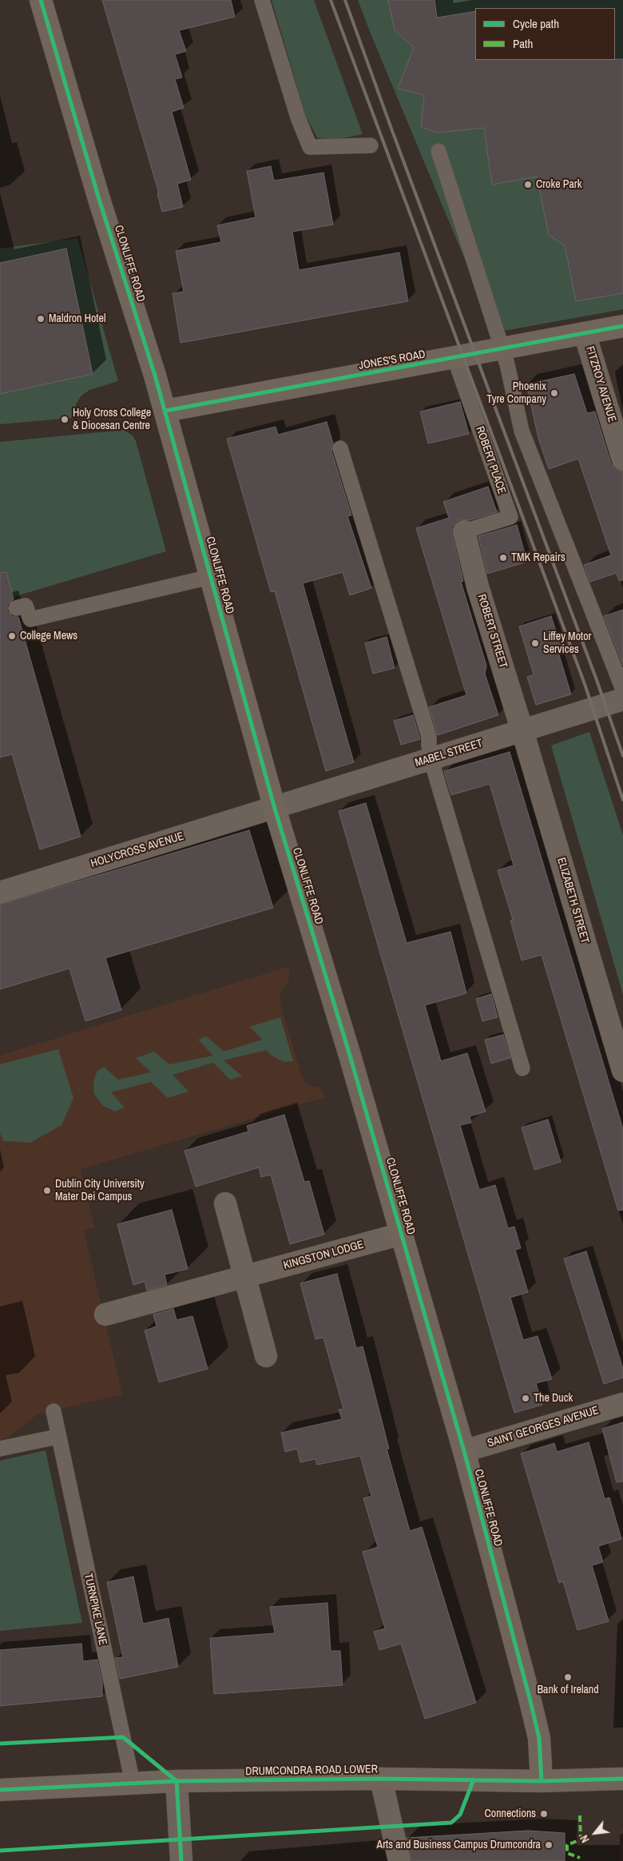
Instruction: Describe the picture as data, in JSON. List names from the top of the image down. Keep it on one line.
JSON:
{"streets":{"main road":["CLONLIFFE ROAD","JONES'S ROAD","DRUMCONDRA ROAD LOWER"],"street":["FITZROY AVENUE","ROBERT STREET","MABEL STREET","HOLYCROSS AVENUE","ELIZABETH STREET","KINGSTON LODGE","SAINT GEORGES AVENUE"],"lane":["ROBERT PLACE","TURNPIKE LANE"]},"crossings":[["CLONLIFFE ROAD","JONES'S ROAD"],["CLONLIFFE ROAD","MABEL STREET"],["CLONLIFFE ROAD","HOLYCROSS AVENUE"],["CLONLIFFE ROAD","KINGSTON LODGE"],["CLONLIFFE ROAD","SAINT GEORGES AVENUE"],["CLONLIFFE ROAD","DRUMCONDRA ROAD LOWER"],["JONES'S ROAD","FITZROY AVENUE"],["JONES'S ROAD","ROBERT PLACE"],["ROBERT PLACE","ROBERT STREET"],["ROBERT STREET","MABEL STREET"],["ROBERT STREET","ELIZABETH STREET"],["MABEL STREET","HOLYCROSS AVENUE"],["MABEL STREET","ELIZABETH STREET"],["TURNPIKE LANE","DRUMCONDRA ROAD LOWER"]],"places":["Croke Park","Maldron Hotel","Phoenix Tyre Company","Holy Cross College & Diocesan Centre","TMK Repairs","College Mews","Liffey Motor Services","Dublin City University Mater Dei Campus","The Duck","Bank of Ireland","Connections","Arts and Business Campus Drumcondra"],"legend":["Cycle path","Path"],"north":"bottom left"}
